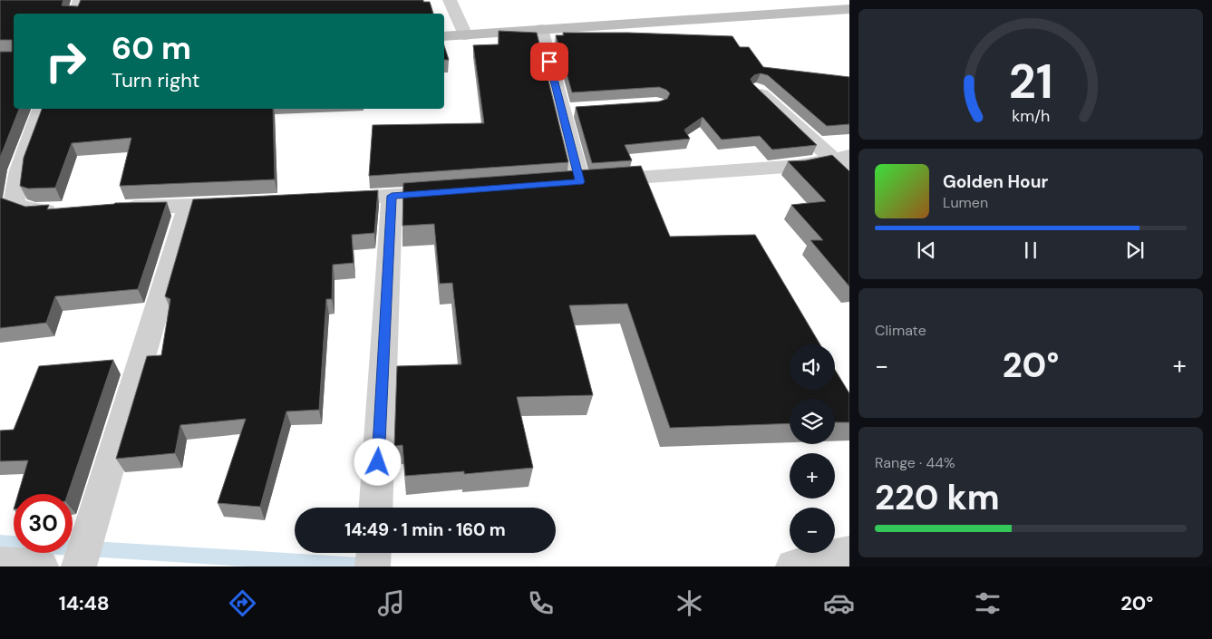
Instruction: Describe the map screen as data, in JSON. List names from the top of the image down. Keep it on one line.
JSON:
{"page":{"turn":["60 m","Turn right"],"song":["Golden Hour","Lumen"],"tile":["Climate",["Range · 44%","220 km"]],"map_buttons":["+","−"],"heat":["−","20°","+"],"limit":"30","trip":"14:49 · 1 min · 160 m","tabs":["14:48","20°"],"gauge":["21","km/h"]}}
